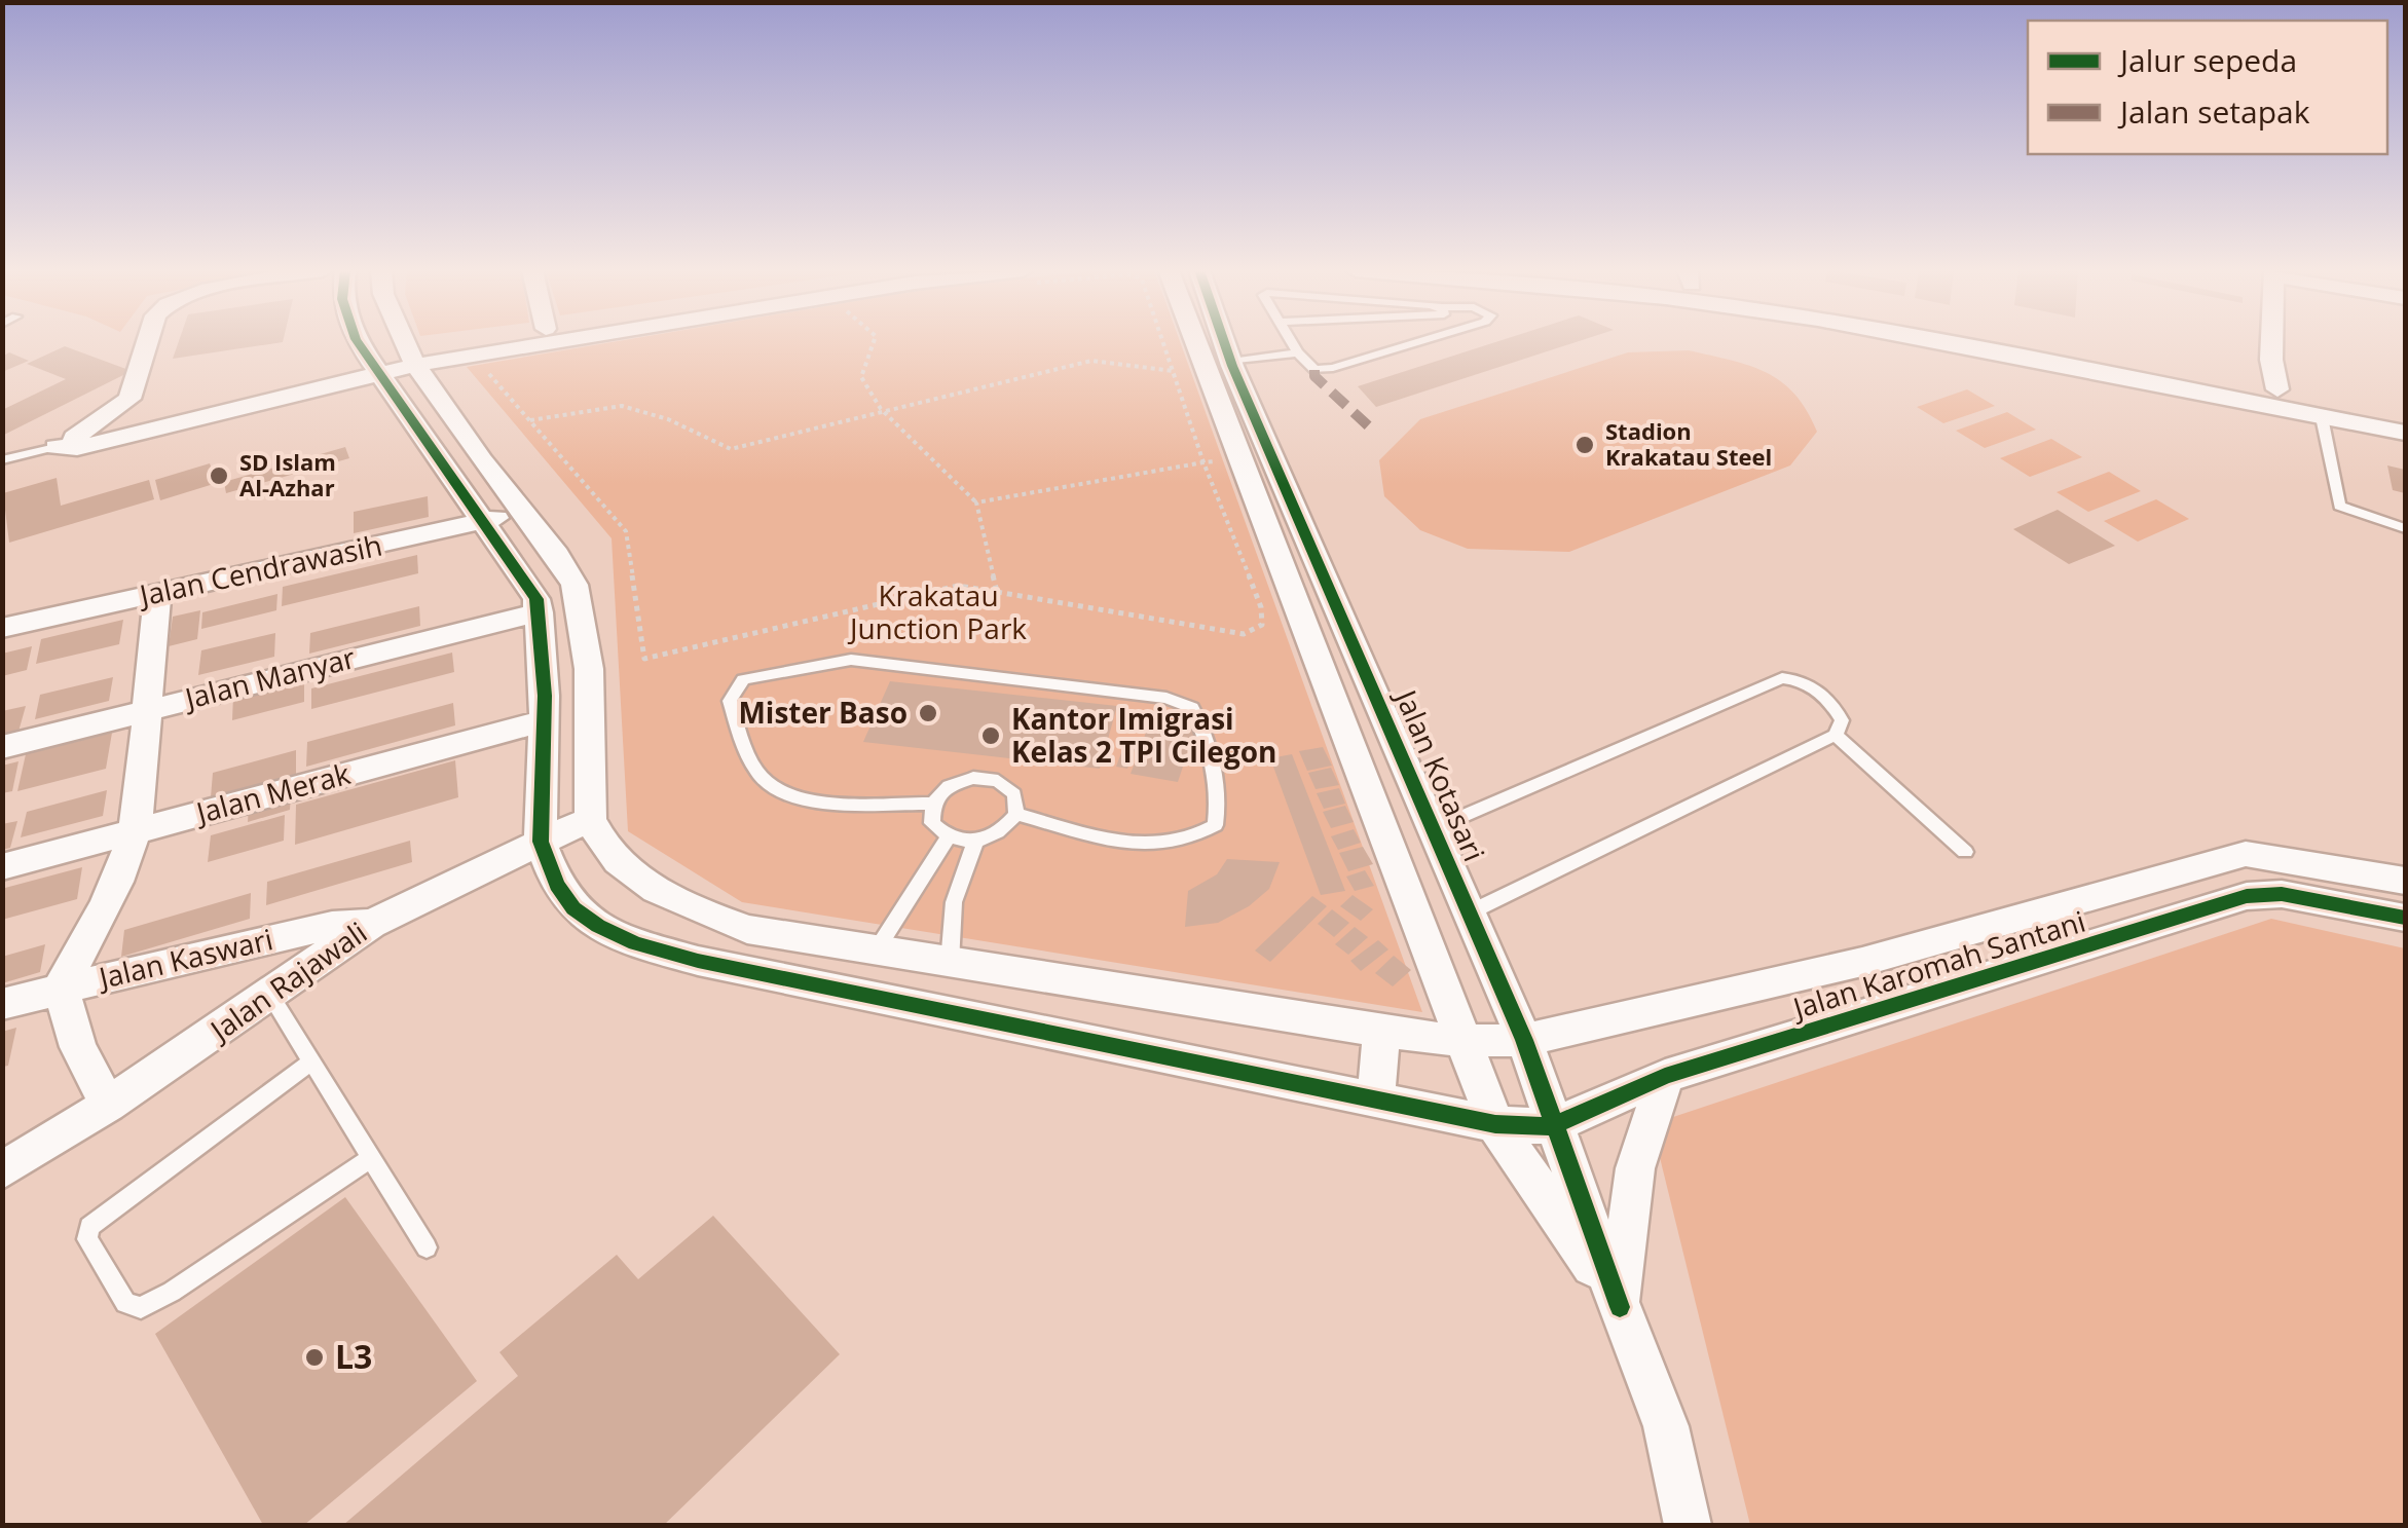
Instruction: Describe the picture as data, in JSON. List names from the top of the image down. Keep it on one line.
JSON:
{"streets":{"street":["Jalan Cendrawasih","Jalan Manyar","Jalan Kotasari","Jalan Merak","Jalan Kaswari","Jalan Karomah Santani","Jalan Rajawali"]},"crossings":[["Jalan Kotasari","Jalan Karomah Santani"],["Jalan Kaswari","Jalan Rajawali"],["Jalan Karomah Santani","Jalan Rajawali"]],"parks":["Krakatau Junction Park"],"places":["Stadion Krakatau Steel","SD Islam Al-Azhar","Mister Baso","Kantor Imigrasi Kelas 2 TPI Cilegon","L3"],"legend":["Jalur sepeda","Jalan setapak"]}
